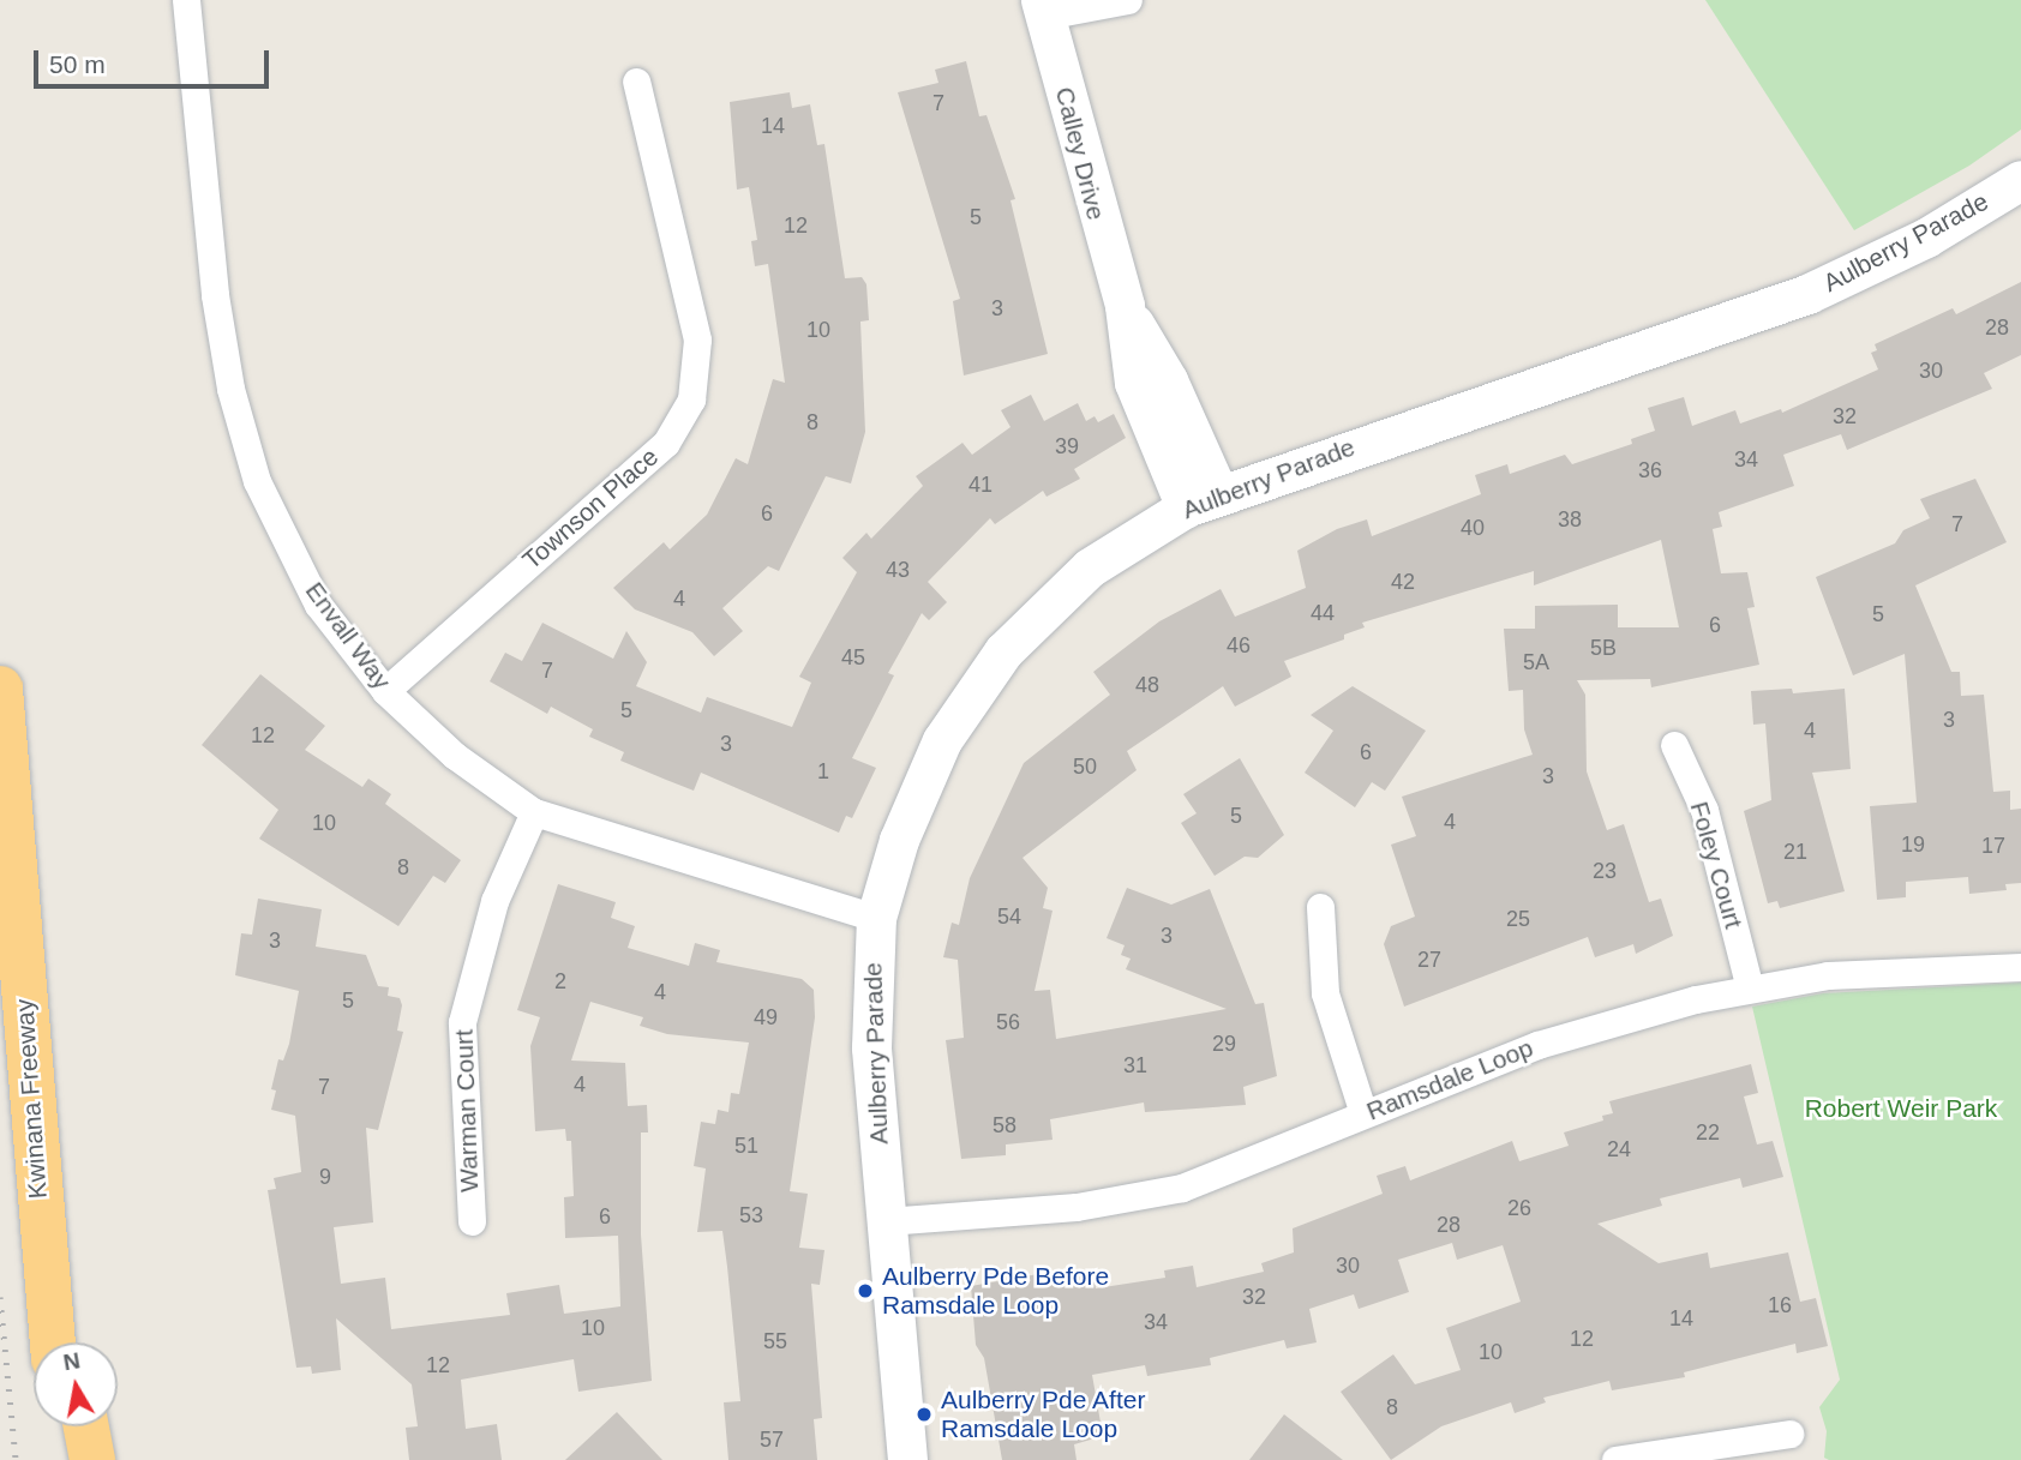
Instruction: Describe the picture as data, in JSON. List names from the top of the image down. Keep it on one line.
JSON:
{"streets":{"highway":["Kwinana Freeway"],"main road":["Calley Drive","Aulberry Parade"],"street":["Townson Place","Envall Way","Foley Court","Ramsdale Loop","Warman Court"]},"crossings":[["Calley Drive","Aulberry Parade"],["Aulberry Parade","Envall Way"],["Aulberry Parade","Ramsdale Loop"],["Townson Place","Envall Way"],["Envall Way","Warman Court"],["Foley Court","Ramsdale Loop"]],"parks":["Robert Weir Park"],"places":["Aulberry Pde Before Ramsdale Loop","Aulberry Pde After Ramsdale Loop"],"house_numbers":["7","14","5","12","3","28","10","30","32","8","39","34","36","41","6","38","7","40","43","42","4","44","5","6","46","5B","45","5A","7","48","5","3","4","12","3","6","50","1","3","5","4","10","19","17","21","8","23","54","25","3","3","27","2","4","5","49","56","29","31","4","7","58","22","51","24","9","26","53","6","28","30","32","16","14","34","10","12","55","10","12","8","57"],"scale_bar":"50 m","north":"top"}
